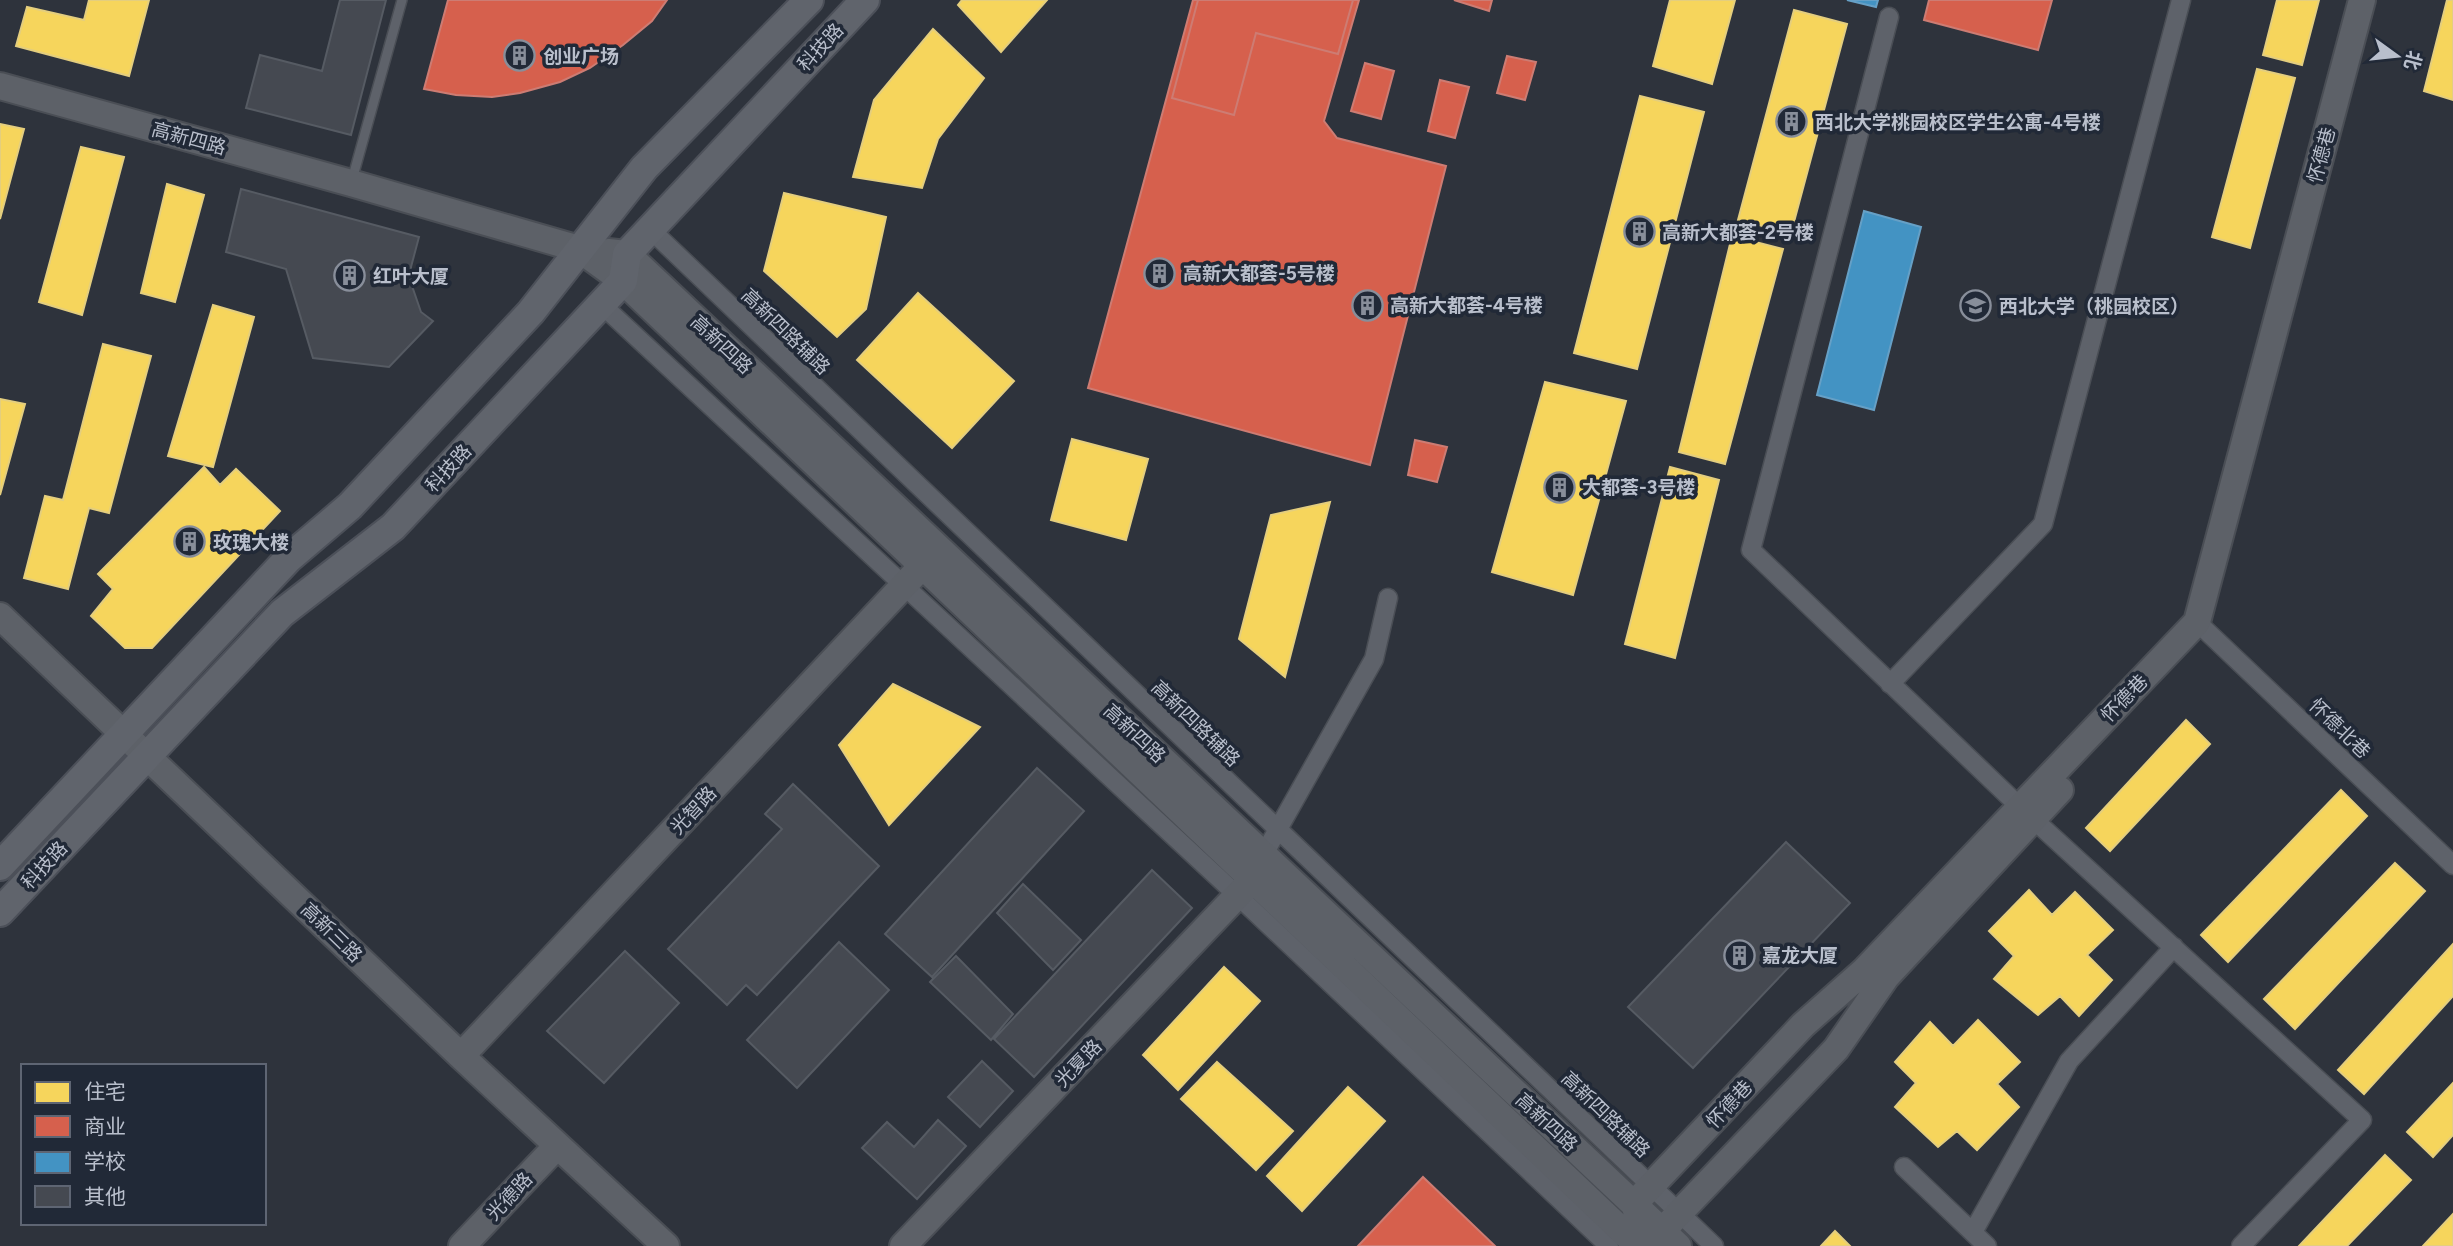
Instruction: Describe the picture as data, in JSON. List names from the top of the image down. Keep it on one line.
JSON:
{"streets":{"main road":["科技路"],"street":["高新四路","怀德巷","高新四路辅路","怀德北巷","光智路","高新三路","光夏路","光德路"]},"crossings":[["科技路","高新四路"],["科技路","高新四路辅路"],["科技路","高新三路"],["高新四路","怀德巷"],["高新四路","高新四路辅路"],["高新四路","光智路"],["高新四路","光夏路"],["怀德巷","高新四路辅路"],["怀德巷","怀德北巷"],["光智路","高新三路"],["高新三路","光德路"]],"places":{"building":["创业广场","西北大学桃园校区学生公寓-4号楼","高新大都荟-2号楼","高新大都荟-5号楼","红叶大厦","高新大都荟-4号楼","大都荟-3号楼","玫瑰大楼","嘉龙大厦"],"school or university":["西北大学（桃园校区）"]},"legend":["住宅","商业","学校","其他"],"north":"right"}
